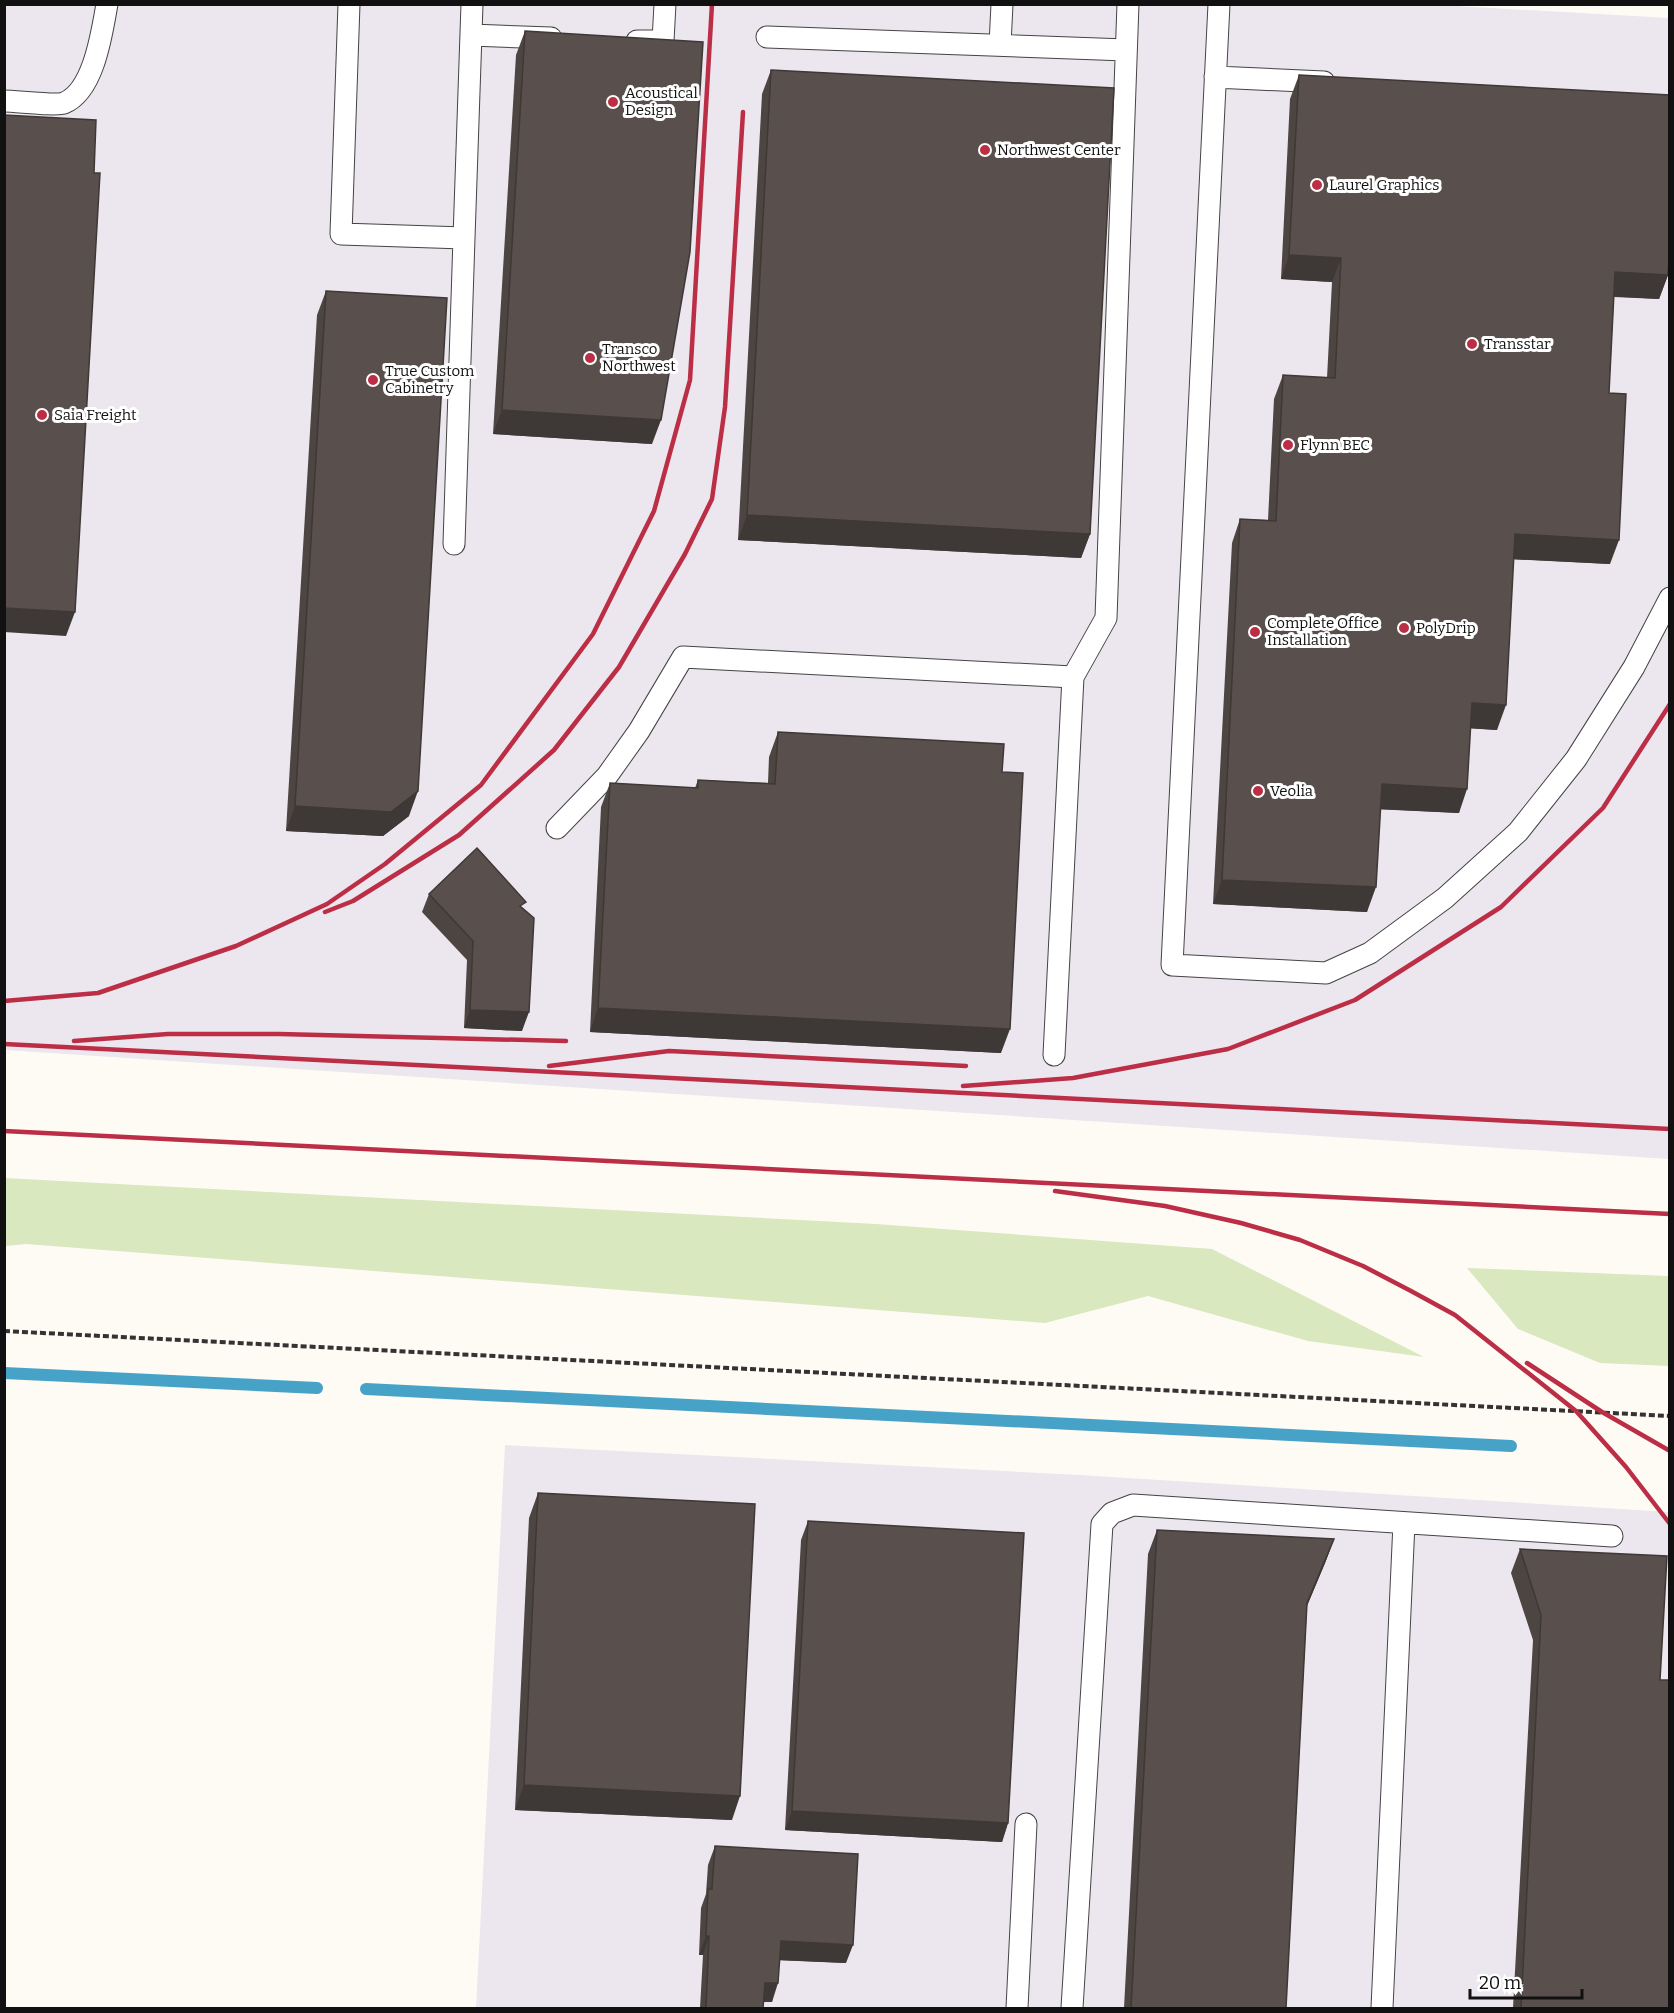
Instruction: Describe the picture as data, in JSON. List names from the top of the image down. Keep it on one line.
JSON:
{"places":["Acoustical Design","Northwest Center","Laurel Graphics","Transstar","Transco Northwest","True Custom Cabinetry","Saia Freight","Flynn BEC","PolyDrip","Complete Office Installation","Veolia"],"scale_bar":"20 m"}
